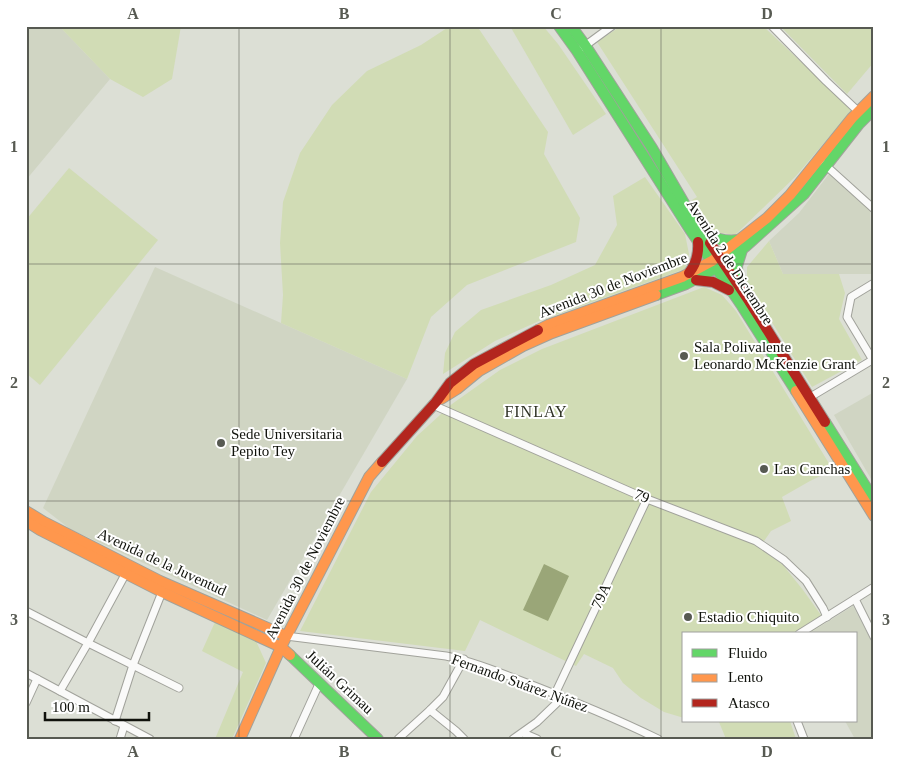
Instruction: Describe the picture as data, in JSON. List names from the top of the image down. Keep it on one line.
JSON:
{"streets":{"main road":["Avenida 2 de Diciembre","Avenida 30 de Noviembre","Avenida de la Juventud","Julián Grimau"],"street":["79","79A","Fernando Suárez Núñez"]},"crossings":[["Avenida 2 de Diciembre","Avenida 30 de Noviembre"],["Avenida 30 de Noviembre","79"],["Avenida 30 de Noviembre","Avenida de la Juventud"],["Avenida 30 de Noviembre","Julián Grimau"],["Avenida 30 de Noviembre","Fernando Suárez Núñez"],["79","79A"],["Avenida de la Juventud","Julián Grimau"],["Avenida de la Juventud","Fernando Suárez Núñez"],["79A","Fernando Suárez Núñez"]],"districts":["FINLAY"],"places":["Sala Polivalente Leonardo McKenzie Grant","Sede Universitaria Pepito Tey","Las Canchas","Estadio Chiquito"],"legend":["Fluido","Lento","Atasco"],"scale_bar":"100 m","grid":{"columns":["A","B","C","D"],"rows":["1","2","3"]}}
